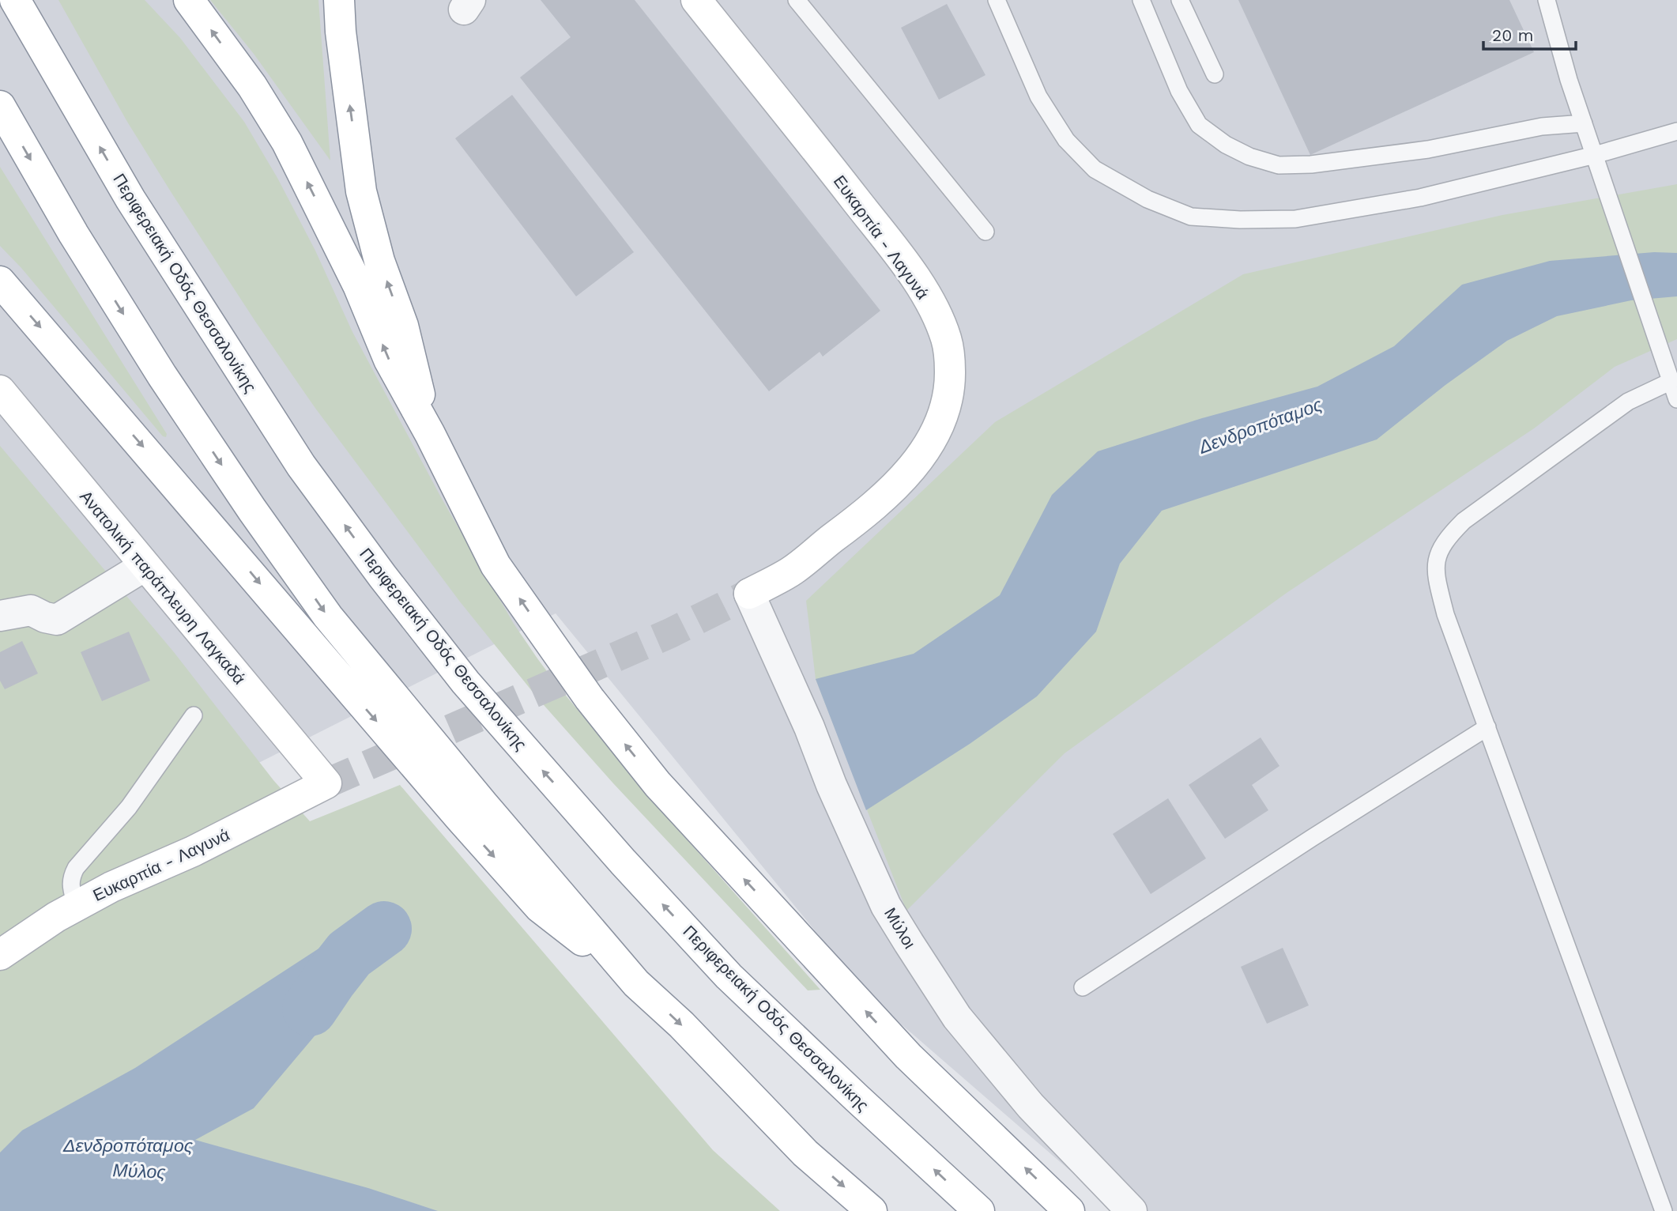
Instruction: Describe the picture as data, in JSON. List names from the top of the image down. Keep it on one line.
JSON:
{"streets":{"main road":["Ευκαρπία - Λαγυνά","Περιφερειακή Οδός Θεσσαλονίκης","Ανατολική παράπλευρη Λαγκαδά"],"street":["Μύλοι"]},"crossings":[["Ευκαρπία - Λαγυνά","Ανατολική παράπλευρη Λαγκαδά"],["Ευκαρπία - Λαγυνά","Μύλοι"]],"water":["Δενδροπόταμος","Μύλος"],"scale_bar":"20 m"}
